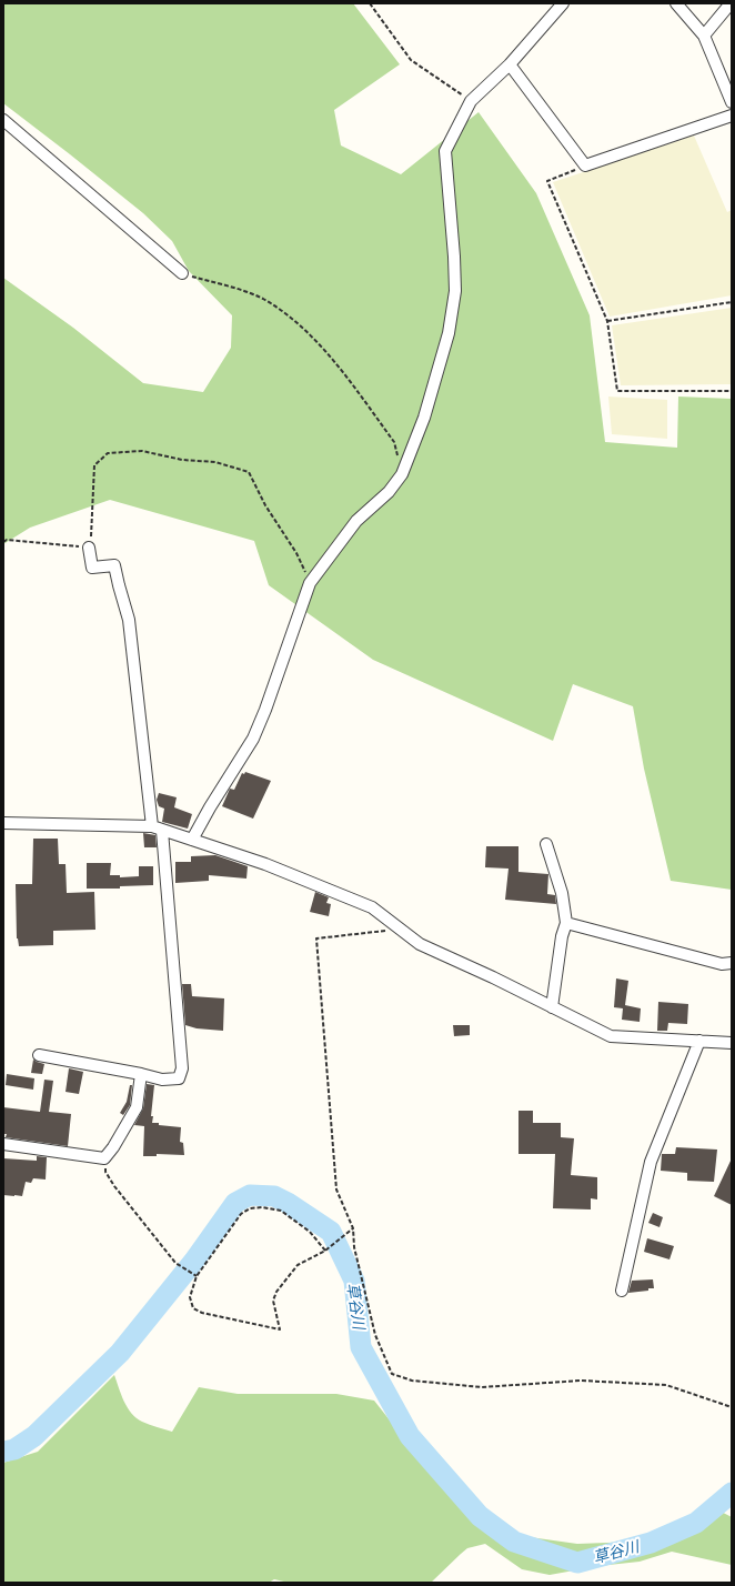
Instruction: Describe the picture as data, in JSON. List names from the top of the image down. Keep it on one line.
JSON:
{"water":["草谷川"]}
